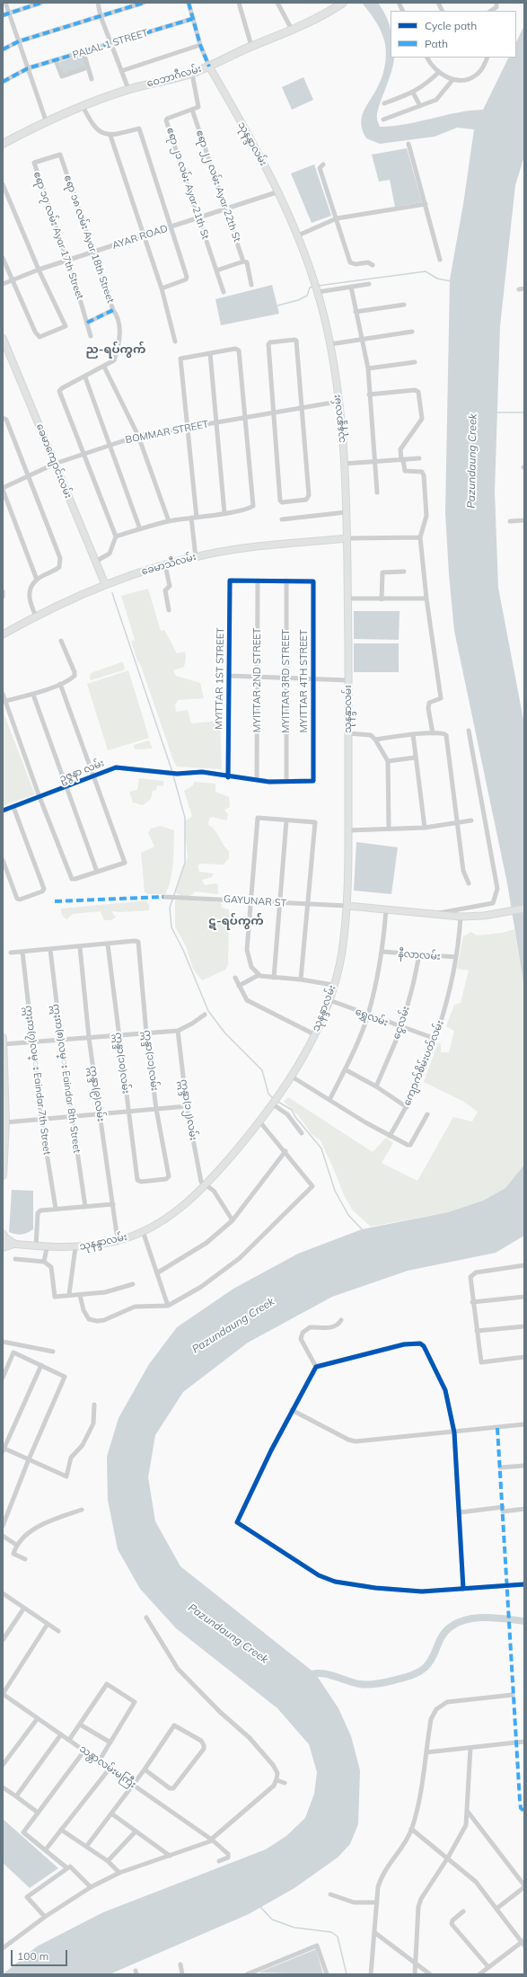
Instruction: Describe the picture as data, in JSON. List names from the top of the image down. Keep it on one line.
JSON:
{"streets":{"main road":["ဝေဘာဂီလမ်း","သုနန္ဒာလမ်း","ခေမာကျောင်းလမ်း","ခေမာသီလမ်း"],"street":["PALAL 1 STREET","ဧရာ ၂၁ လမ်း Ayar 21th St","ဧရာ ၂၂ လမ်း Ayar 22th St","ဧရာ ၁၇ လမ်း Ayar 17th Street","AYAR ROAD","ဧရာ ၁၈ လမ်း Ayar 18th Street","BOMMAR STREET","MYITTAR 1ST STREET","MYITTAR 2ND STREET","MYITTAR 3RD STREET","MYITTAR 4TH STREET","ဥဇ္ဇနာ လမ်း","GAYUNAR ST","နီလာလမ်း","ရွှေလမ်း","ငွေလမ်း","ဣန္ဒာ(၁၁)လမ်း","ဣန္ဒာ(၁၀)လမ်း","ကျောက်စိမ်းပတ်လမ်း","ဣႏၵာ(၈)လမ္း Eaindar 8th Street","ဣႏၵာ(၇)လမ္း Eaindar 7th Street","ဣန္ဒာ(၉)လမ်း","ဣန္ဒာ(၁၂)လမ်း","သန္တာလမ်းမကြီး"]},"crossings":[["PALAL 1 STREET","သုနန္ဒာလမ်း"],["ဝေဘာဂီလမ်း","သုနန္ဒာလမ်း"],["သုနန္ဒာလမ်း","AYAR ROAD"],["သုနန္ဒာလမ်း","BOMMAR STREET"],["သုနန္ဒာလမ်း","ခေမာသီလမ်း"],["သုနန္ဒာလမ်း","GAYUNAR ST"],["သုနန္ဒာလမ်း","ရွှေလမ်း"],["သုနန္ဒာလမ်း","ဣန္ဒာ(၉)လမ်း"],["သုနန္ဒာလမ်း","ဣန္ဒာ(၁၂)လမ်း"],["ဧရာ ၂၁ လမ်း Ayar 21th St","ဧရာ ၂၂ လမ်း Ayar 22th St"],["ဧရာ ၂၁ လမ်း Ayar 21th St","AYAR ROAD"],["ဧရာ ၂၂ လမ်း Ayar 22th St","AYAR ROAD"],["ဧရာ ၁၇ လမ်း Ayar 17th Street","AYAR ROAD"],["ဧရာ ၁၇ လမ်း Ayar 17th Street","ဧရာ ၁၈ လမ်း Ayar 18th Street"],["AYAR ROAD","ဧရာ ၁၈ လမ်း Ayar 18th Street"],["BOMMAR STREET","ခေမာကျောင်းလမ်း"],["ခေမာကျောင်းလမ်း","ခေမာသီလမ်း"],["MYITTAR 1ST STREET","MYITTAR 2ND STREET"],["MYITTAR 1ST STREET","ဥဇ္ဇနာ လမ်း"],["MYITTAR 2ND STREET","ဥဇ္ဇနာ လမ်း"],["MYITTAR 3RD STREET","MYITTAR 4TH STREET"],["MYITTAR 3RD STREET","ဥဇ္ဇနာ လမ်း"],["MYITTAR 4TH STREET","ဥဇ္ဇနာ လမ်း"],["နီလာလမ်း","ငွေလမ်း"],["နီလာလမ်း","ကျောက်စိမ်းပတ်လမ်း"],["ရွှေလမ်း","ငွေလမ်း"],["ရွှေလမ်း","ကျောက်စိမ်းပတ်လမ်း"],["ဣန္ဒာ(၁၁)လမ်း","ဣန္ဒာ(၁၀)လမ်း"]],"districts":["ည-ရပ်ကွက်","ဋ-ရပ်ကွက်"],"water":["Pazundaung Creek"],"legend":["Cycle path","Path"],"scale_bar":"100 m"}
